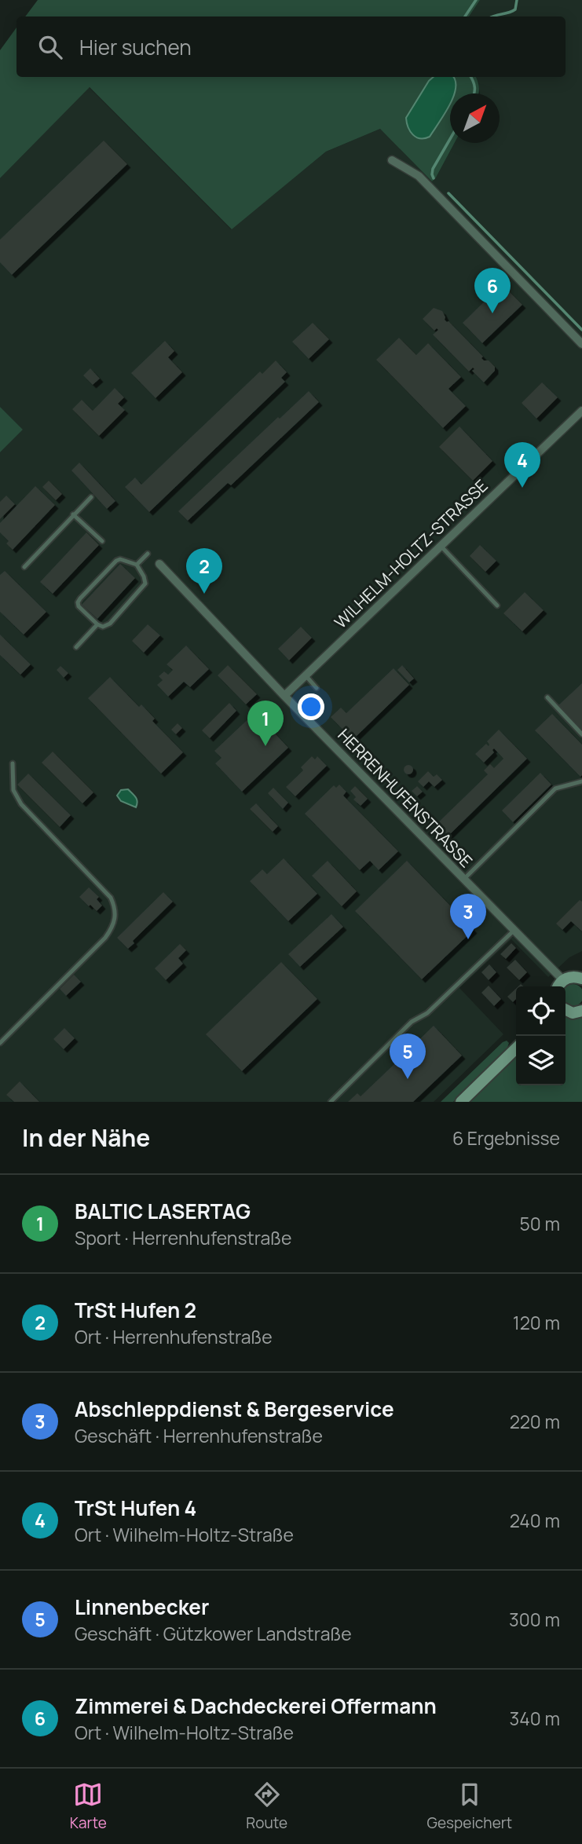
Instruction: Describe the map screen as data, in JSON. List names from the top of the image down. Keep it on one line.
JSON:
{"streets":{"street":["WILHELM-HOLTZ-STRASSE","HERRENHUFENSTRASSE"]},"crossings":[["WILHELM-HOLTZ-STRASSE","HERRENHUFENSTRASSE"]],"north":"top right","page":{"search":"Hier suchen","pins":["6","4","2","1","3","5"],"heading":["In der Nähe","6 Ergebnisse"],"list":[{"mark":"1","name":"BALTIC LASERTAG","note":"Sport · Herrenhufenstraße","value":"50 m"},{"mark":"2","name":"TrSt Hufen 2","note":"Ort · Herrenhufenstraße","value":"120 m"},{"mark":"3","name":"Abschleppdienst & Bergeservice","note":"Geschäft · Herrenhufenstraße","value":"220 m"},{"mark":"4","name":"TrSt Hufen 4","note":"Ort · Wilhelm-Holtz-Straße","value":"240 m"},{"mark":"5","name":"Linnenbecker","note":"Geschäft · Gützkower Landstraße","value":"300 m"},{"mark":"6","name":"Zimmerei & Dachdeckerei Offermann","note":"Ort · Wilhelm-Holtz-Straße","value":"340 m"}],"nav":["Karte","Route","Gespeichert"]}}
